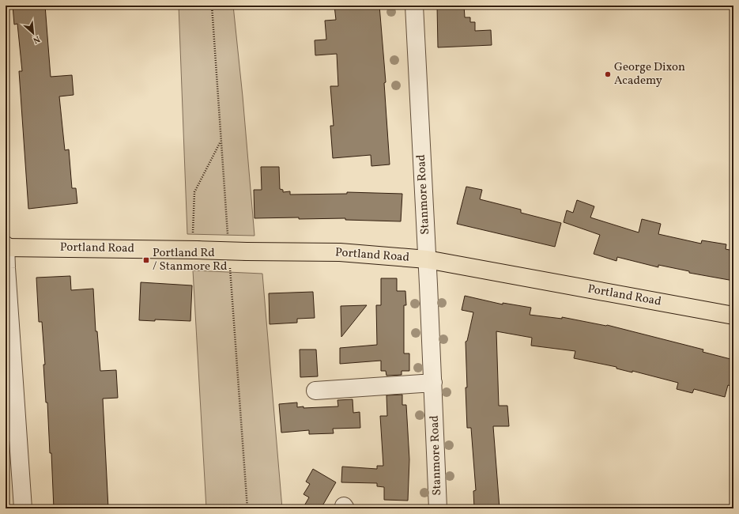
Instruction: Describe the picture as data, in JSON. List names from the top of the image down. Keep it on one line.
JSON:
{"streets":{"main road":["Portland Road"],"street":["Stanmore Road"]},"crossings":[["Stanmore Road","Portland Road"]],"places":{"other":["George Dixon Academy"],"transit":["Portland Rd / Stanmore Rd"]},"north":"bottom right"}
